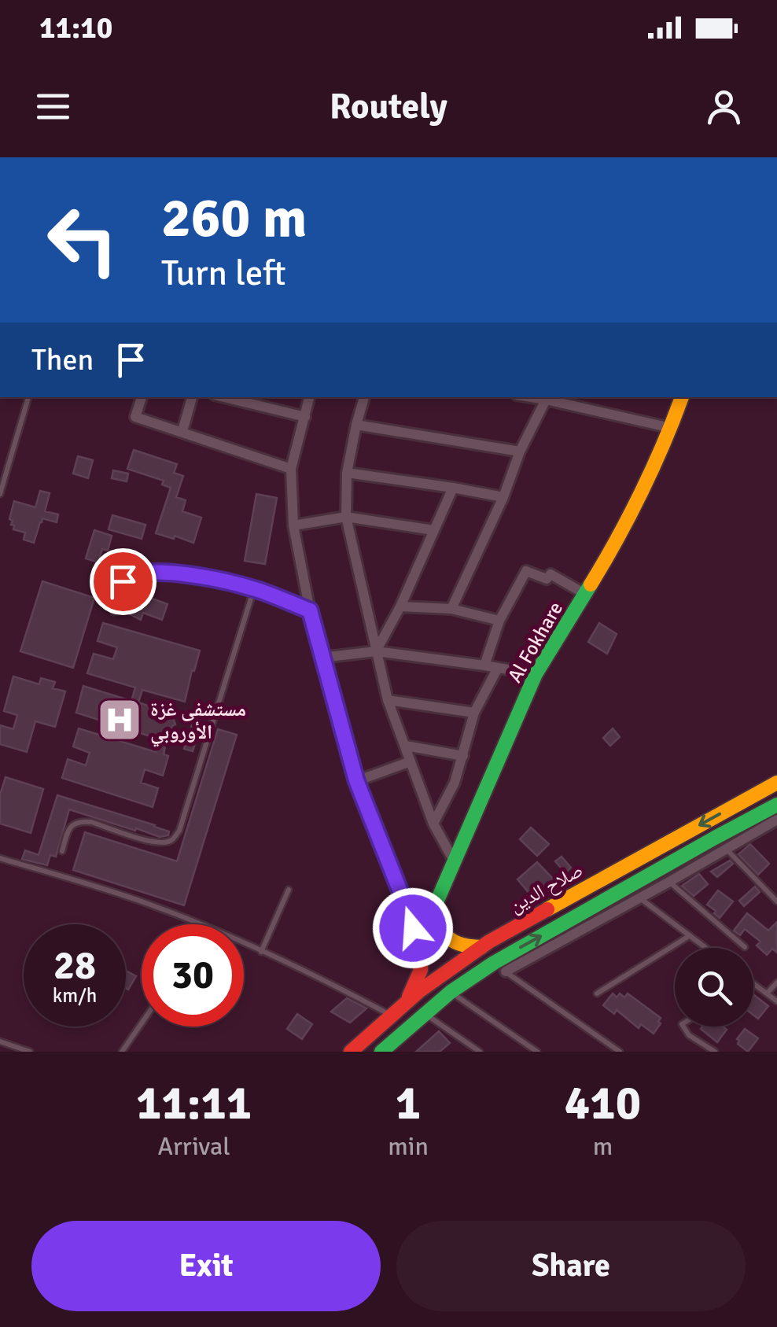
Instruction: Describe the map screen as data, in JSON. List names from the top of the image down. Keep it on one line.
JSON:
{"streets":{"main road":["Al Fokhare","صلاح الدين"]},"places":{"hospital":["مستشفى غزة الأوروبي"]},"page":{"status":"11:10","header":"Routely","turn":["260 m","Turn left"],"then":"Then","speed":"28 km/h","limit":"30","eta":["11:11","Arrival","1","min","410","m"],"buttons":["Exit","Share"]}}
